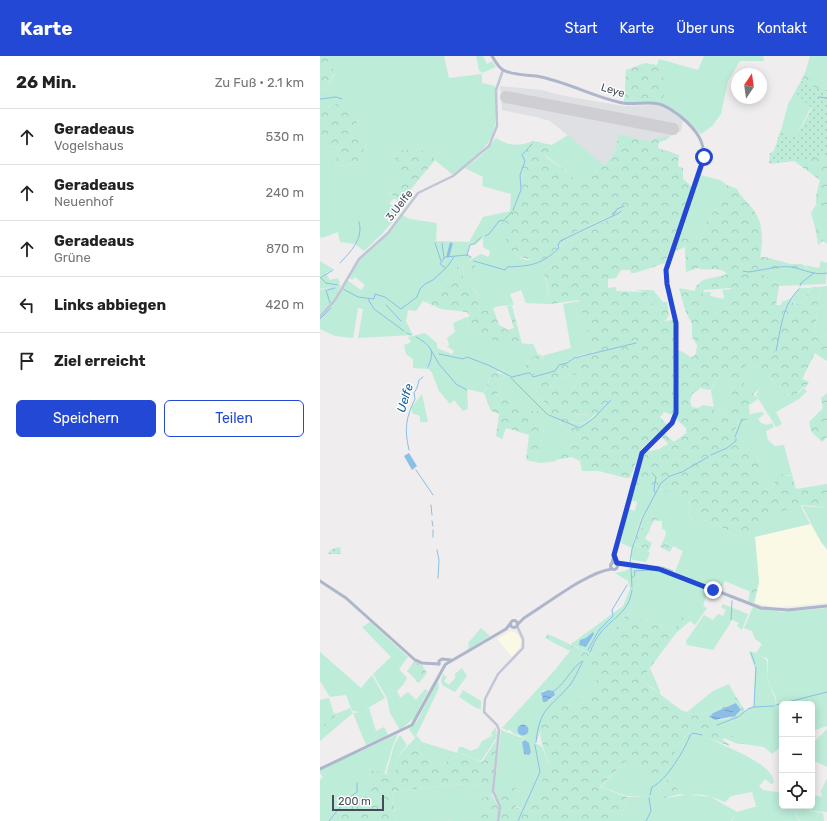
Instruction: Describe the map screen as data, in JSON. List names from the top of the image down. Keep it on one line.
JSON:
{"streets":{"main road":["Leye"],"street":["3.Uelfe"]},"crossings":[["Leye","3.Uelfe"]],"water":["Uelfe"],"scale_bar":"200 m","north":"top","page":{"header":"Karte","nav":["Start","Karte","Über uns","Kontakt"],"heading":["26 Min.","Zu Fuß · 2.1 km"],"list":[["Geradeaus","Vogelshaus","530 m"],["Geradeaus","Neuenhof","240 m"],["Geradeaus","Grüne","870 m"],["Links abbiegen","420 m"],"Ziel erreicht"],"buttons":["Speichern","Teilen"],"map_buttons":["+","−"],"scale":"200 m"}}
